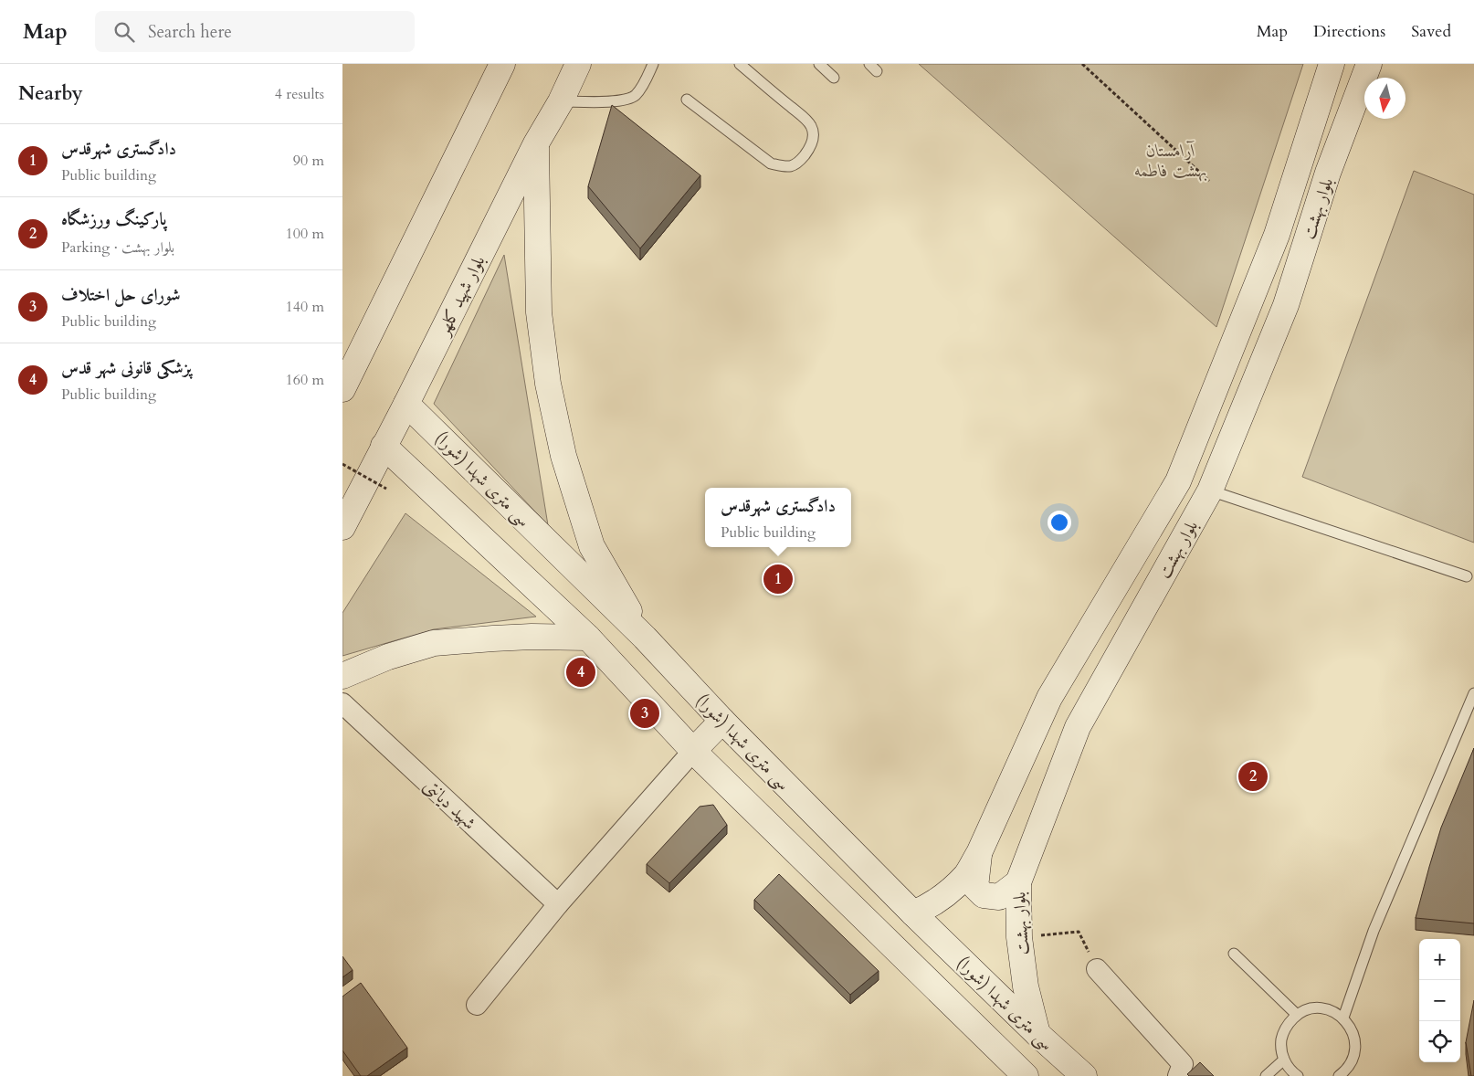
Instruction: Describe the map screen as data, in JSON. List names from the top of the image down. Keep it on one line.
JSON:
{"streets":{"main road":["بلوار بهشت","بلوار شهید کلهر","سی متری شهدا (شورا)"],"street":["شهید دیانتی"]},"crossings":[["بلوار بهشت","سی متری شهدا (شورا)"],["بلوار شهید کلهر","سی متری شهدا (شورا)"]],"parks":["آرامستان بهشت فاطمه"],"north":"bottom","page":{"header":"Map","search":"Search here","nav":["Map","Directions","Saved"],"heading":["Nearby","4 results"],"list":[{"mark":"1","name":"دادگستری شهرقدس","note":"Public building","value":"90 m"},{"mark":"2","name":"پارکینگ ورزشگاه","note":"Parking · بلوار بهشت","value":"100 m"},{"mark":"3","name":"شورای حل اختلاف","note":"Public building","value":"140 m"},{"mark":"4","name":"پزشکی قانونی شهر قدس","note":"Public building","value":"160 m"}],"popup":["دادگستری شهرقدس","Public building"],"pins":["1","4","3","2"],"map_buttons":["+","−"]}}
